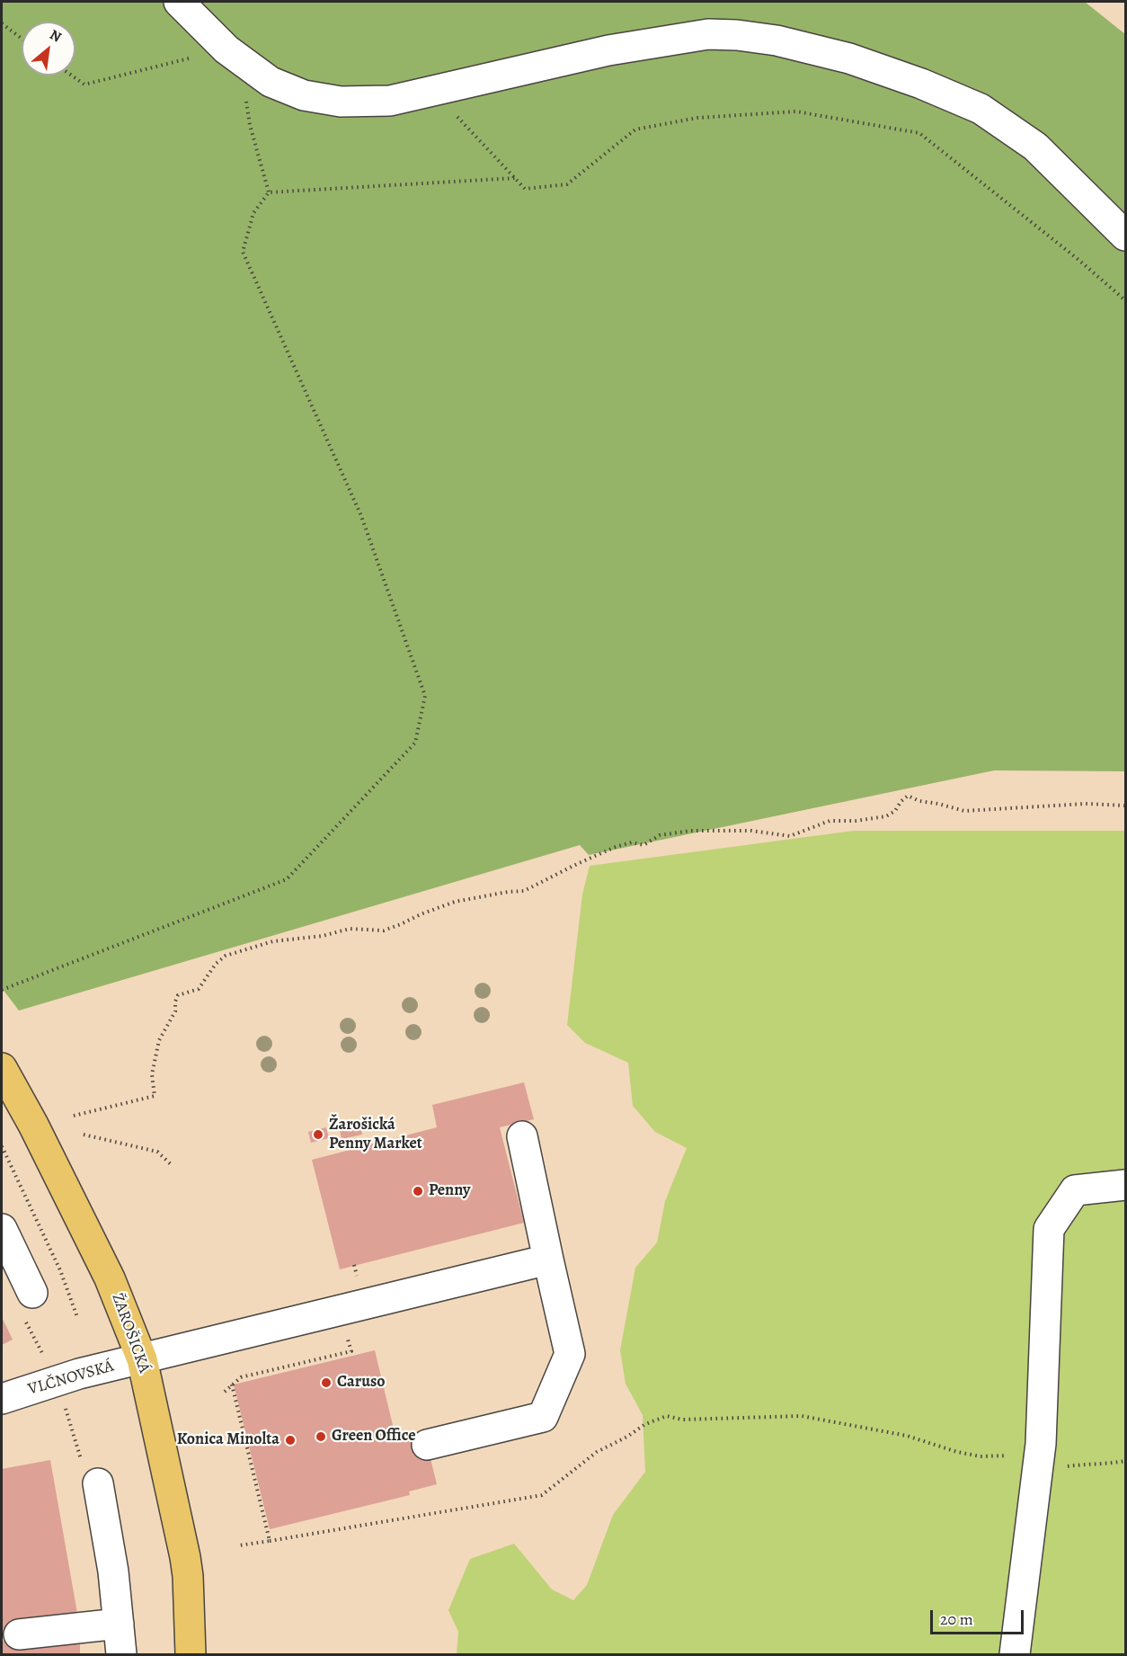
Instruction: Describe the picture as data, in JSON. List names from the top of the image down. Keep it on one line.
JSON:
{"streets":{"main road":["ŽAROŠICKÁ"],"street":["VLČNOVSKÁ"]},"crossings":[["ŽAROŠICKÁ","VLČNOVSKÁ"]],"places":["Žarošická Penny Market","Penny","Caruso","Green Office","Konica Minolta"],"scale_bar":"20 m","north":"top right"}
